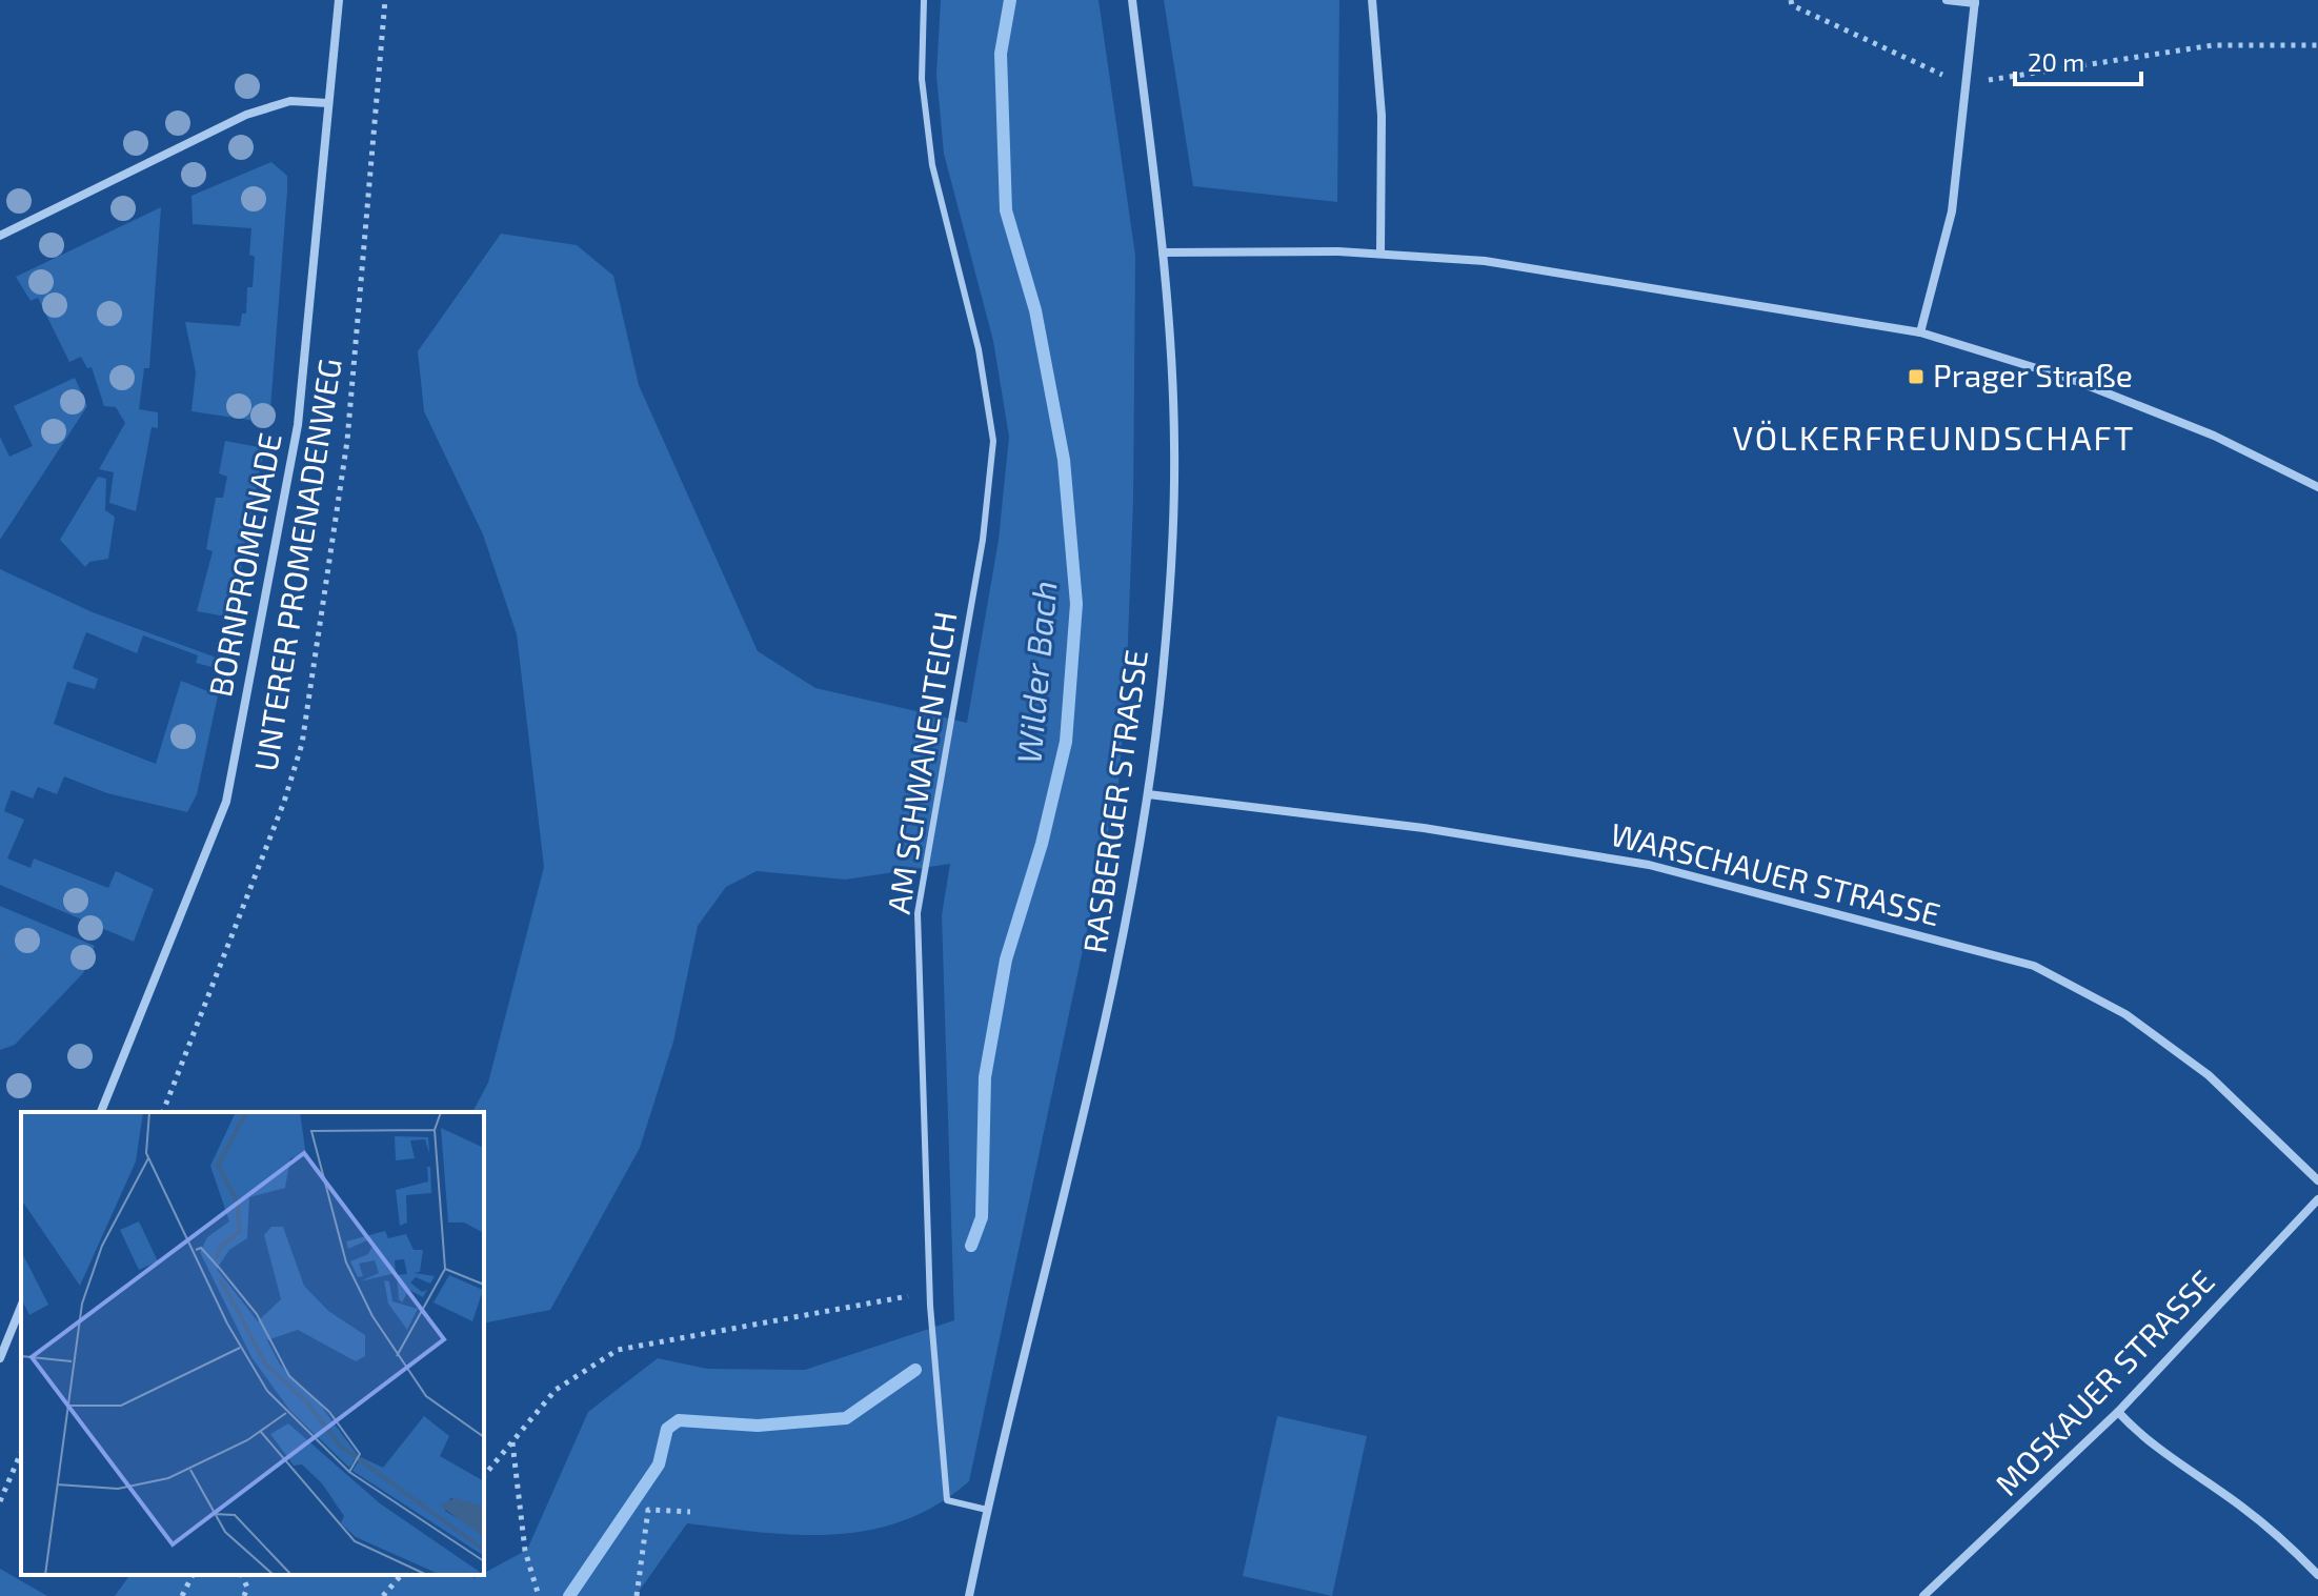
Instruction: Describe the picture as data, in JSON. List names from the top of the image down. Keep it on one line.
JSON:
{"streets":{"street":["BORNPROMENADE","RASBERGER STRASSE","WARSCHAUER STRASSE","MOSKAUER STRASSE"],"lane":["AM SCHWANENTEICH"],"path":["UNTERER PROMENADENWEG"]},"crossings":[["AM SCHWANENTEICH","RASBERGER STRASSE"],["RASBERGER STRASSE","WARSCHAUER STRASSE"]],"districts":["VÖLKERFREUNDSCHAFT"],"water":["Wilder Bach"],"places":{"transit":["Prager Straße"]},"scale_bar":"20 m"}
